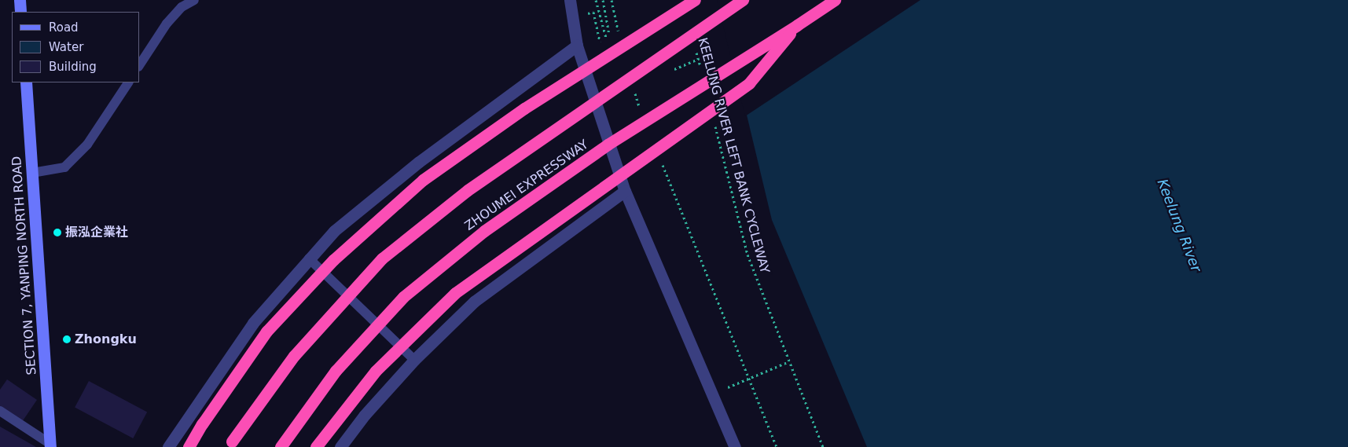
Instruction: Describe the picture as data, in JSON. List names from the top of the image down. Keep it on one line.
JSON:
{"streets":{"highway":["ZHOUMEI EXPRESSWAY"],"street":["SECTION 7, YANPING NORTH ROAD"],"path":["KEELUNG RIVER LEFT BANK CYCLEWAY"]},"water":["Keelung River"],"places":["振泓企業社","Zhongku"],"legend":["Road","Water","Building"]}
